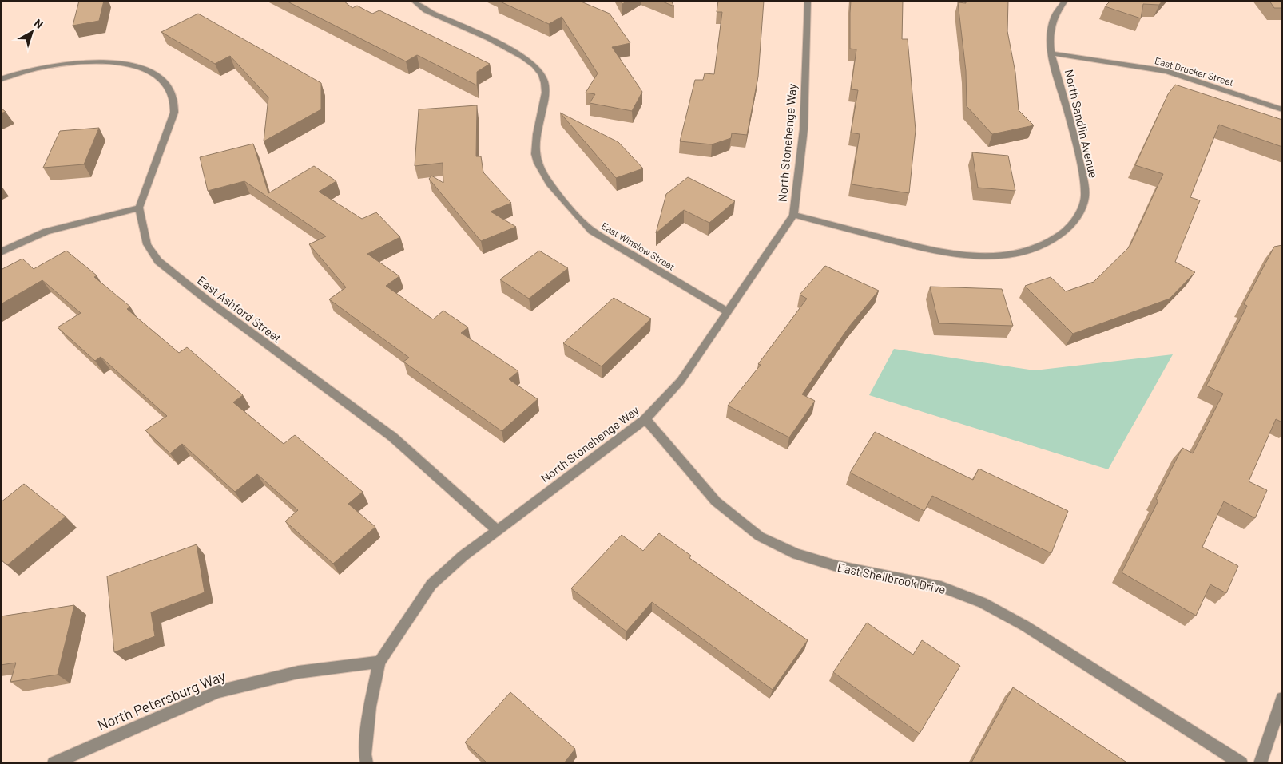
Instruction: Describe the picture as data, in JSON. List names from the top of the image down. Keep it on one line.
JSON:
{"streets":{"street":["East Drucker Street","North Sandlin Avenue","North Stonehenge Way","East Winslow Street","East Ashford Street","East Shellbrook Drive","North Petersburg Way"]},"crossings":[["East Drucker Street","North Sandlin Avenue"],["North Sandlin Avenue","North Stonehenge Way"],["North Stonehenge Way","East Winslow Street"],["North Stonehenge Way","East Ashford Street"],["North Stonehenge Way","East Shellbrook Drive"],["North Stonehenge Way","North Petersburg Way"]],"north":"top right"}
